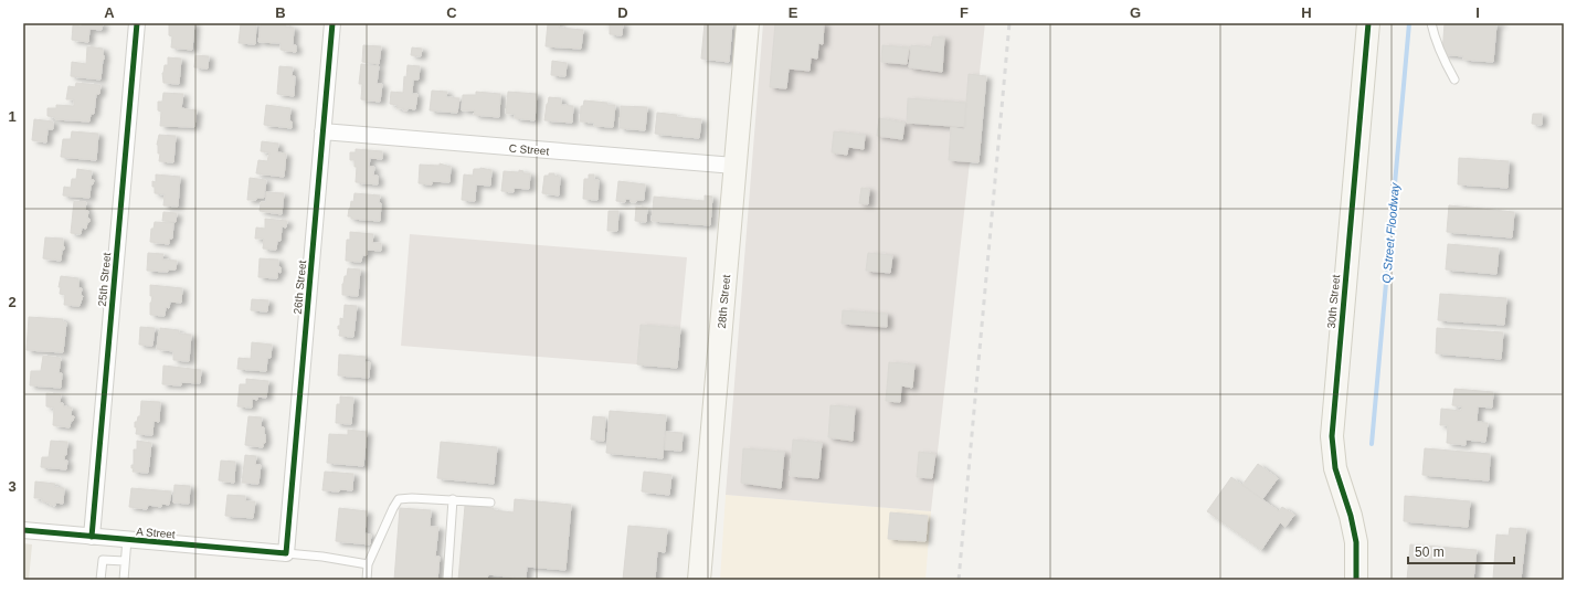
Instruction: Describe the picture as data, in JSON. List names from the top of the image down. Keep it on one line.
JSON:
{"streets":{"street":["C Street","25th Street","26th Street","28th Street","30th Street","A Street"]},"crossings":[["C Street","26th Street"],["C Street","28th Street"],["25th Street","A Street"],["26th Street","A Street"]],"water":["Q Street Floodway"],"scale_bar":"50 m","grid":{"columns":["A","B","C","D","E","F","G","H","I"],"rows":["1","2","3"]}}
